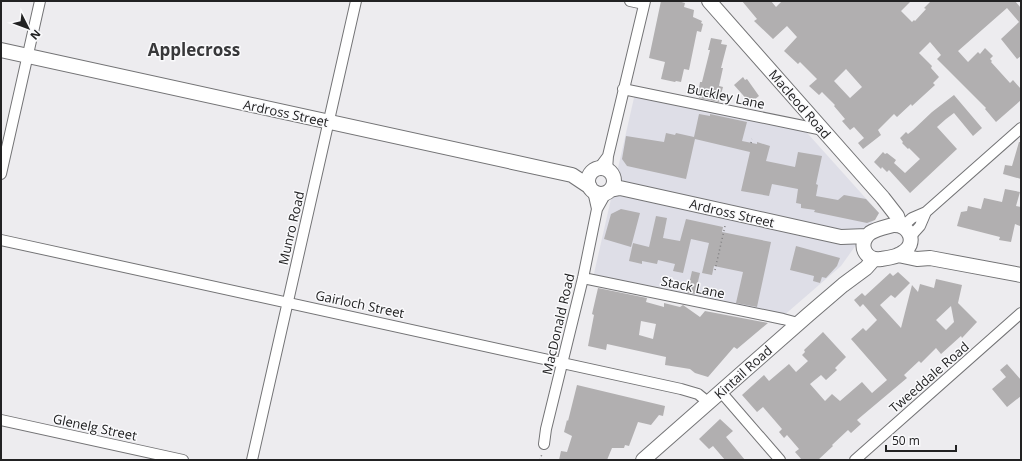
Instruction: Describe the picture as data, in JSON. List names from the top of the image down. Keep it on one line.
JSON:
{"streets":{"street":["Buckley Lane","Macleod Road","Ardross Street","Munro Road","Stack Lane","Gairloch Street","MacDonald Road","Kintail Road","Tweeddale Road","Glenelg Street"]},"crossings":[["Buckley Lane","Macleod Road"],["Buckley Lane","MacDonald Road"],["Ardross Street","Munro Road"],["Ardross Street","MacDonald Road"],["Ardross Street","Kintail Road"],["Munro Road","Gairloch Street"],["Stack Lane","MacDonald Road"],["Stack Lane","Kintail Road"],["Gairloch Street","MacDonald Road"],["Gairloch Street","Kintail Road"]],"districts":["Applecross"],"scale_bar":"50 m","north":"bottom right"}
